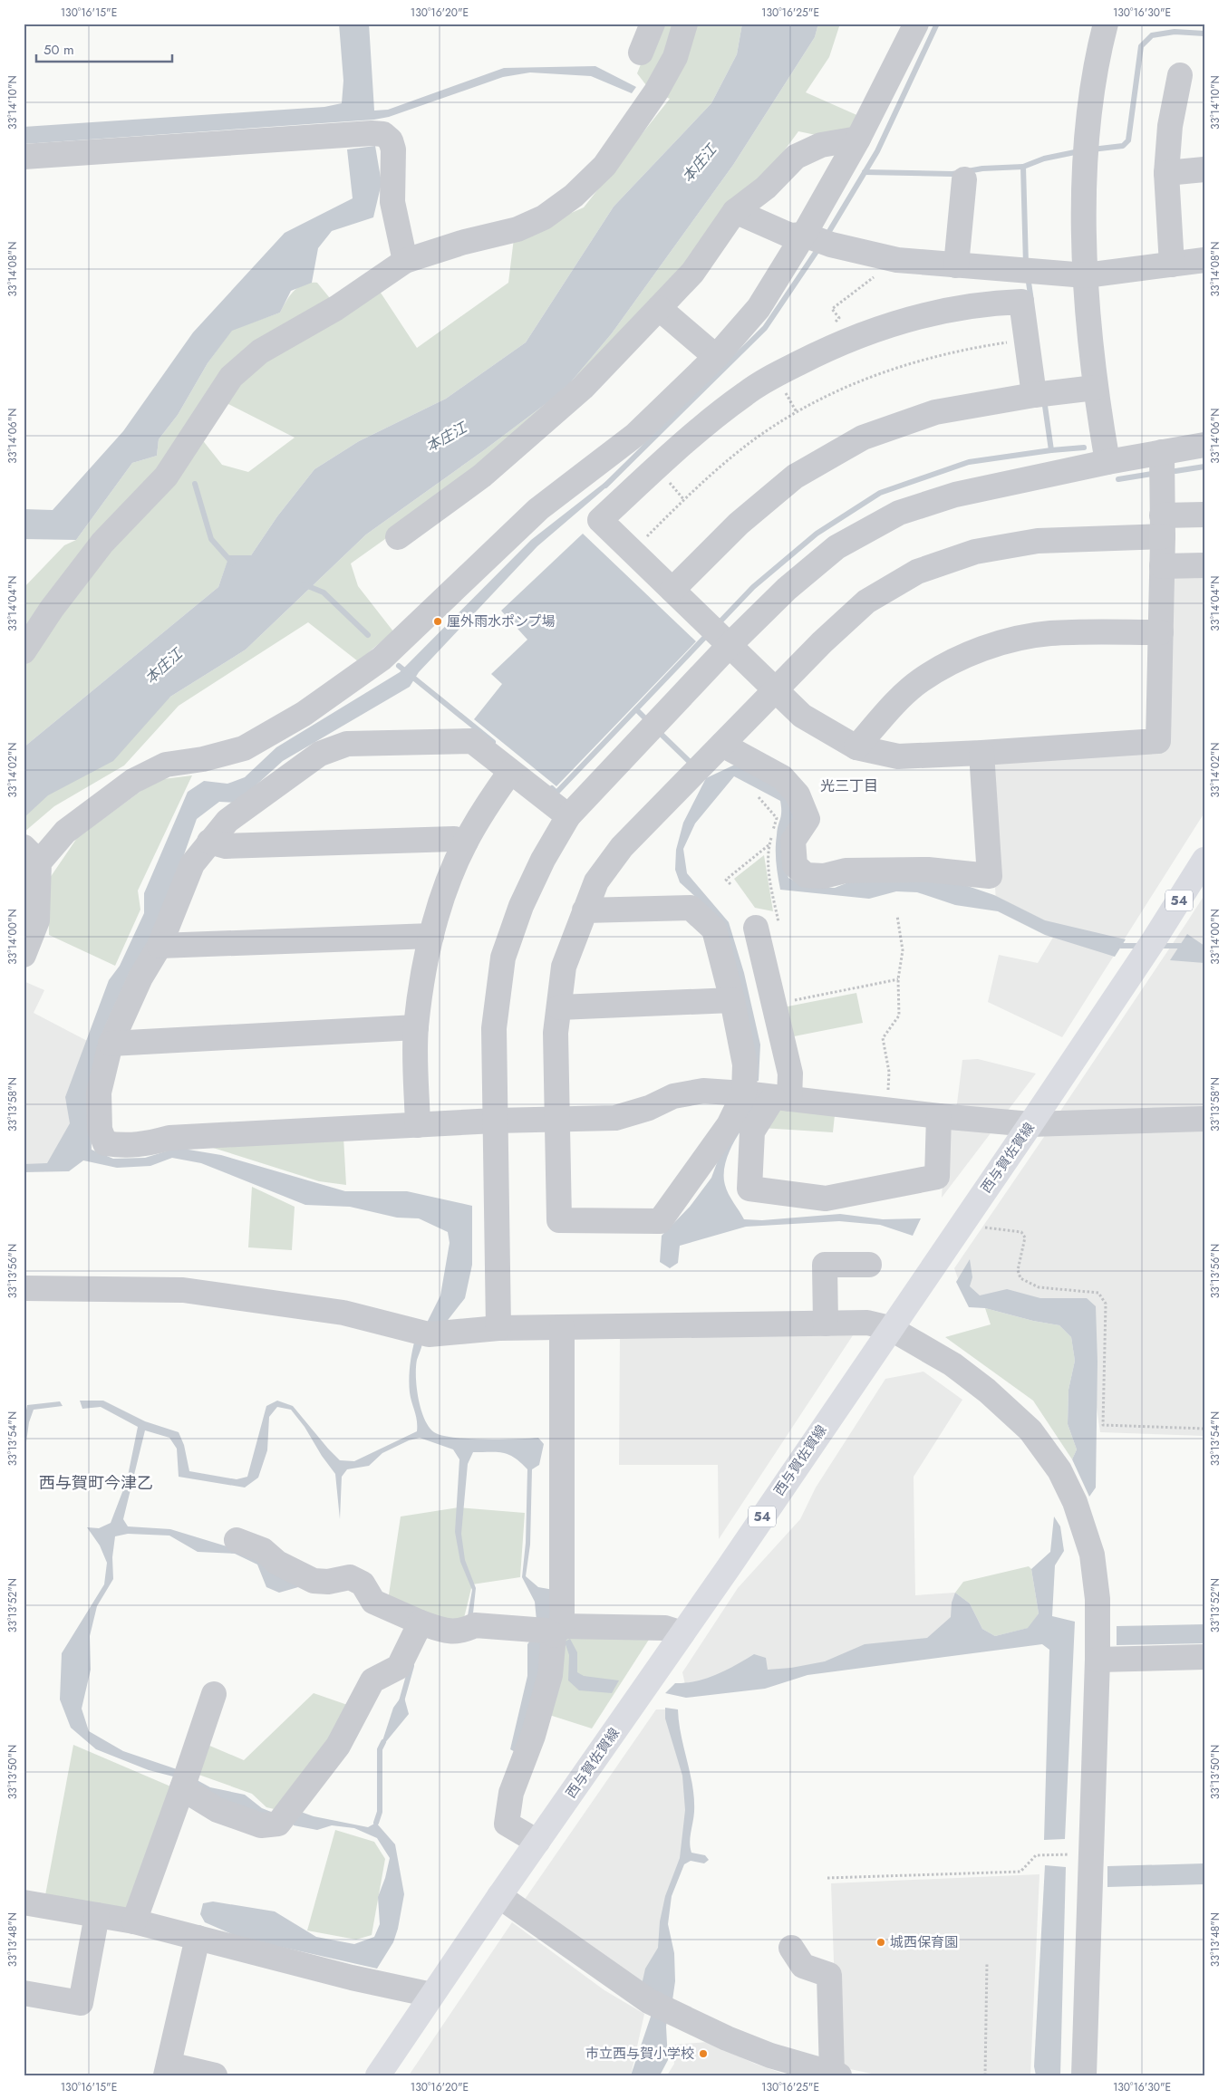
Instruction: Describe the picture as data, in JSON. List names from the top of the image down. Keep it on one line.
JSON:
{"streets":{"main road":["54","西与賀佐賀線"]},"districts":["光三丁目","西与賀町今津乙"],"water":["本庄江"],"places":["厘外雨水ポンプ場","城西保育園","市立西与賀小学校"],"scale_bar":"50 m","coordinates":["130°16'15\"E","130°16'20\"E","130°16'25\"E","130°16'30\"E","33°14'10\"N","33°14'08\"N","33°14'06\"N","33°14'04\"N","33°14'02\"N","33°14'00\"N","33°13'58\"N","33°13'56\"N","33°13'54\"N","33°13'52\"N","33°13'50\"N","33°13'48\"N"]}
